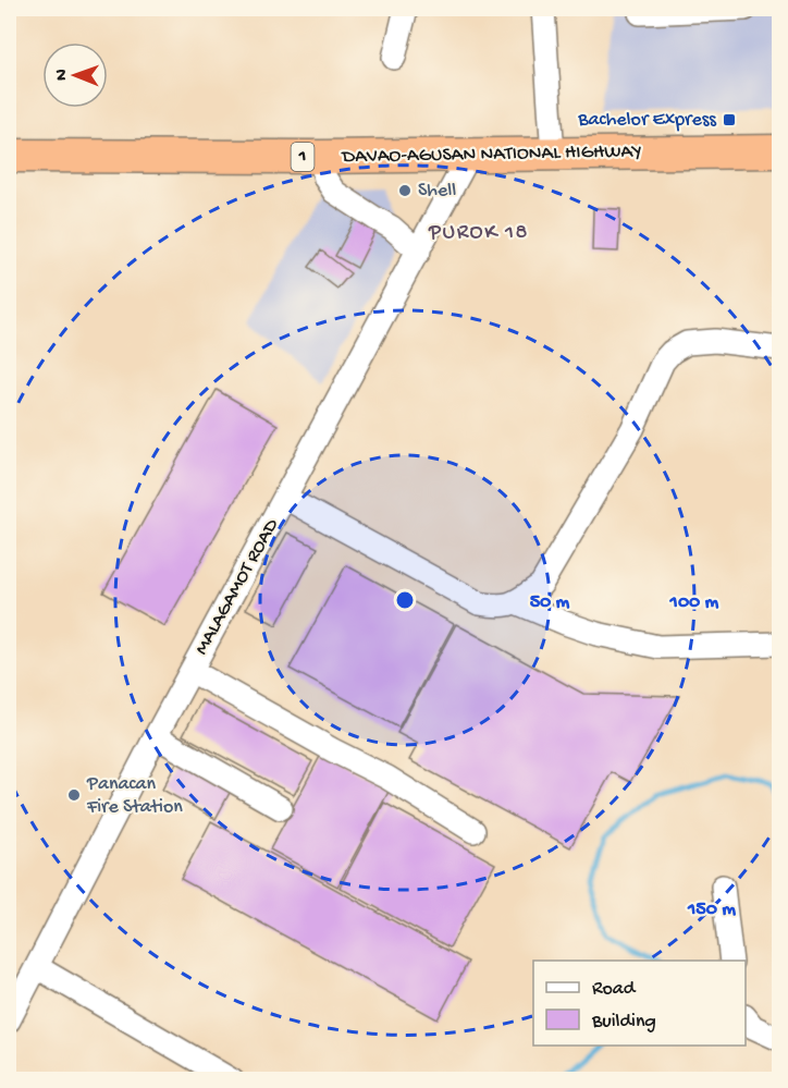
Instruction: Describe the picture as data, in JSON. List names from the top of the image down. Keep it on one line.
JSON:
{"streets":{"highway":["DAVAO-AGUSAN NATIONAL HIGHWAY","1"],"street":["MALAGAMOT ROAD"]},"crossings":[["DAVAO-AGUSAN NATIONAL HIGHWAY","MALAGAMOT ROAD"]],"districts":["PUROK 18"],"places":{"transit":["Bachelor Express"],"other":["Shell","Panacan Fire Station"]},"legend":["Road","Building"],"north":"left","rings":["50 m","100 m","150 m"]}
